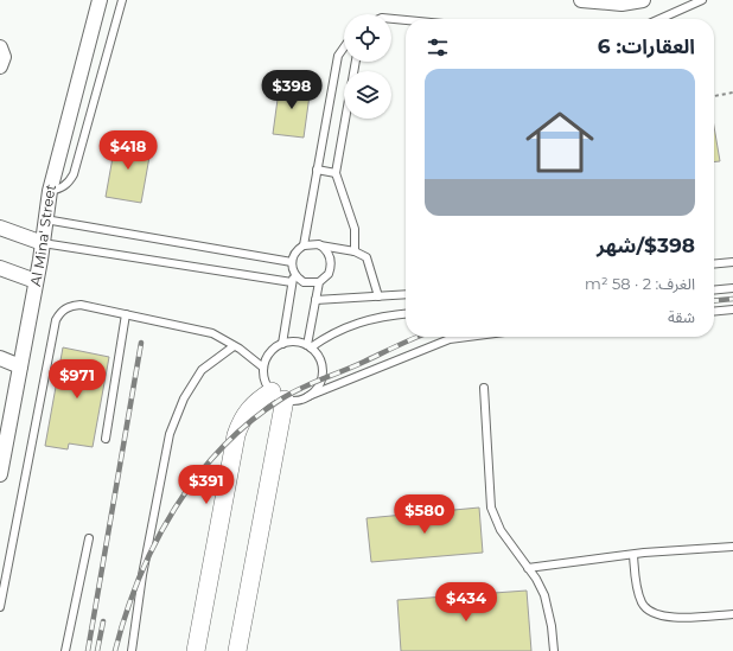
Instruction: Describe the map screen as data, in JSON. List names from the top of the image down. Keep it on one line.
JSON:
{"streets":{"street":["Al Mina' Street"]},"page":{"heading":"العقارات: 6","price":["$398","$418","$971","$391","$580","$434"],"list":[{"name":"$398/شهر","note":"الغرف: 2 · 58 m² · شقة"}]}}
